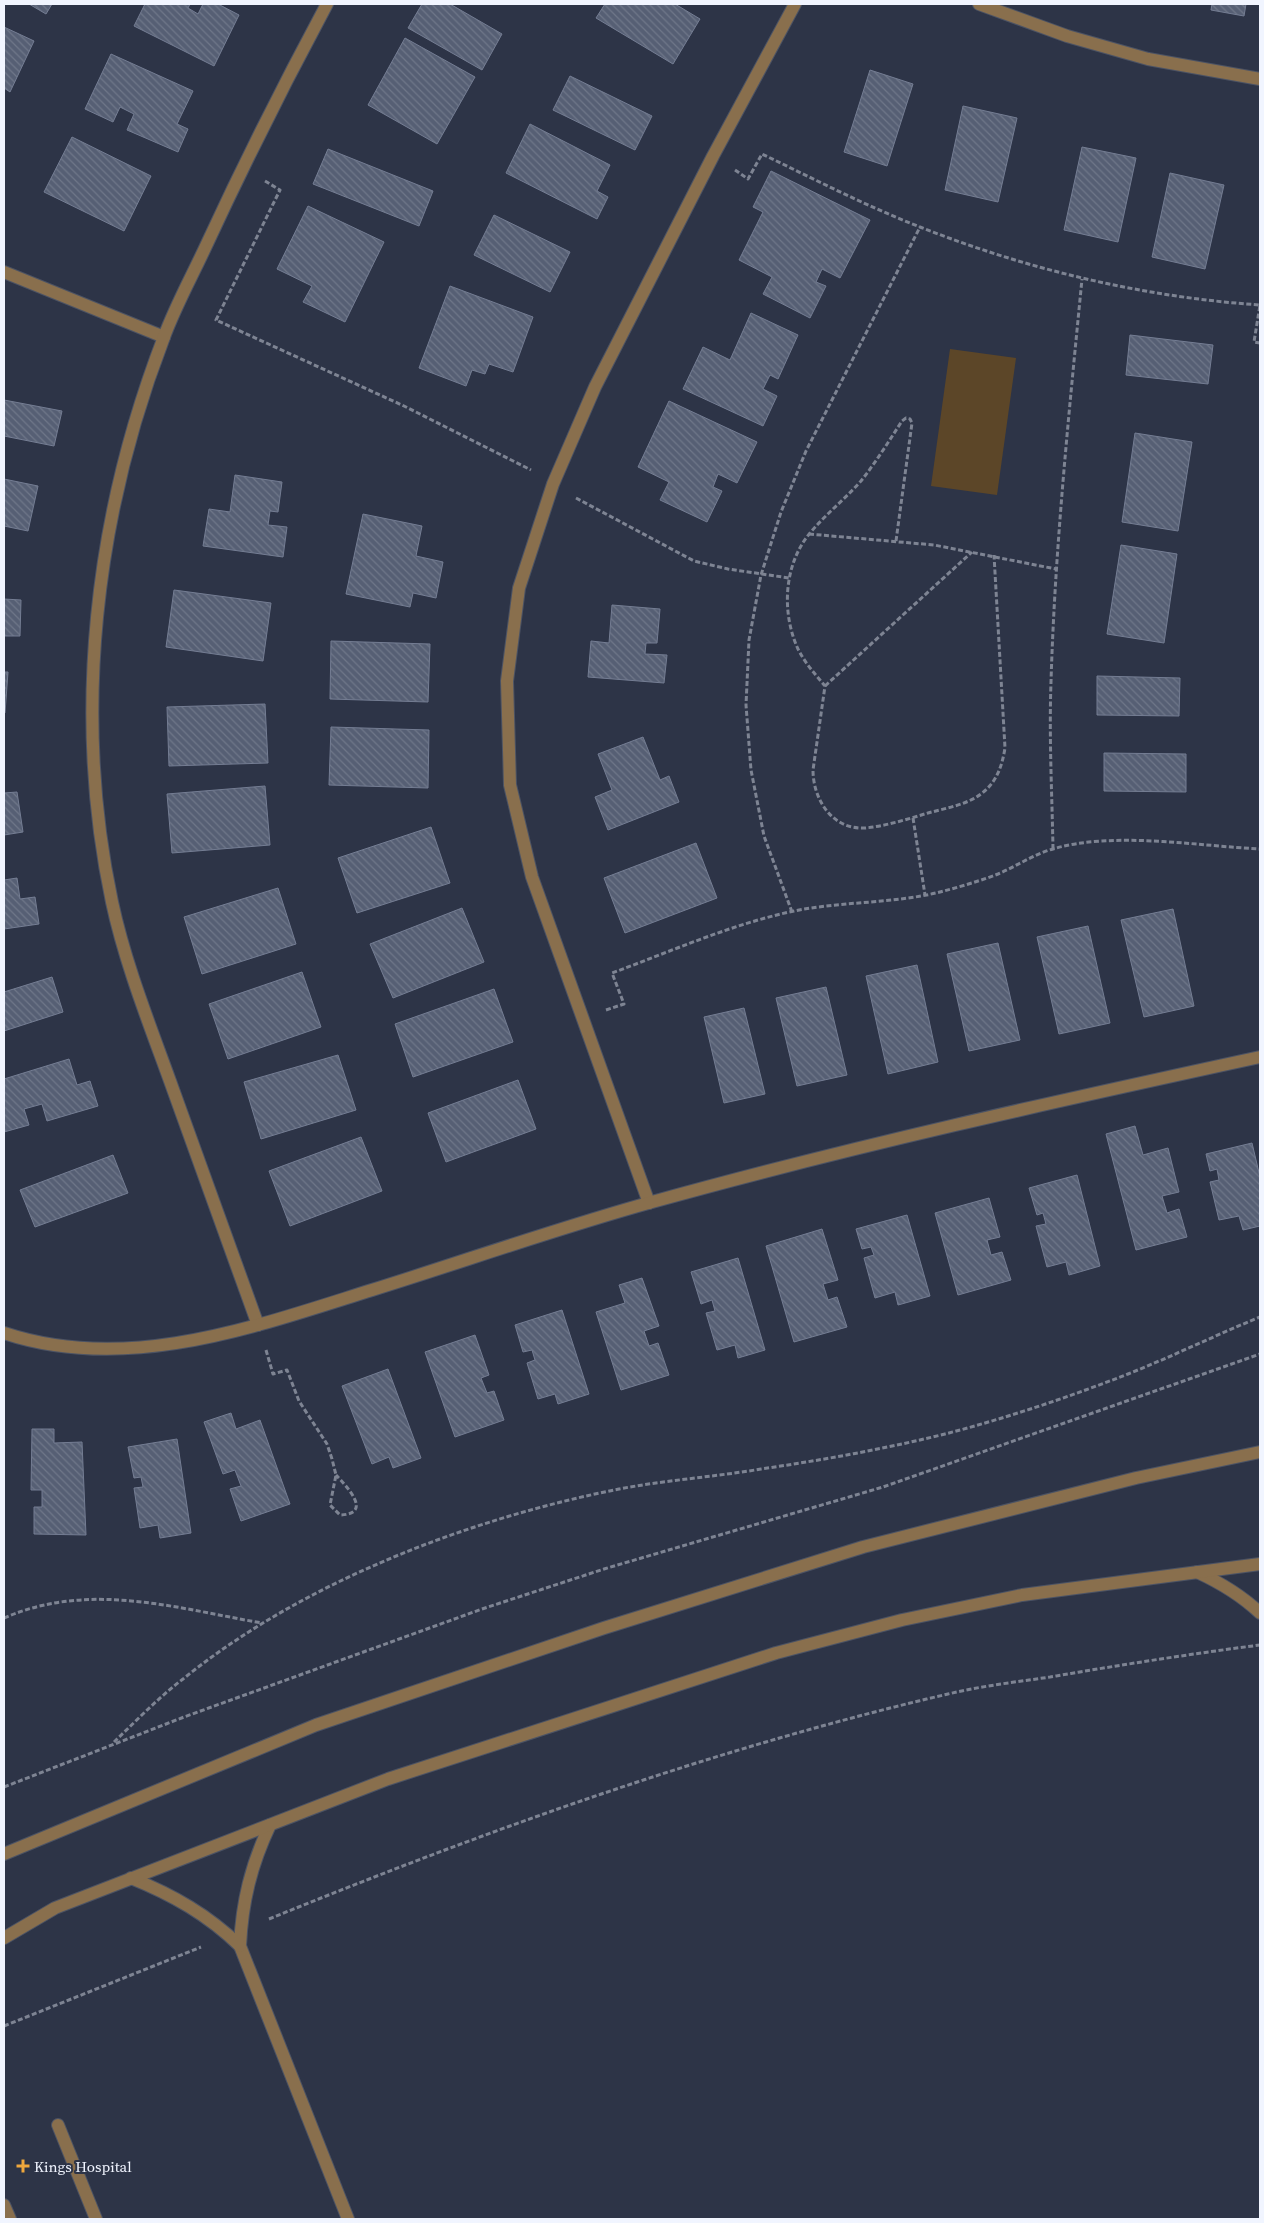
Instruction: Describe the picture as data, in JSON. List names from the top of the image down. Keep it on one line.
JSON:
{"places":{"health":["Kings Hospital"]}}
